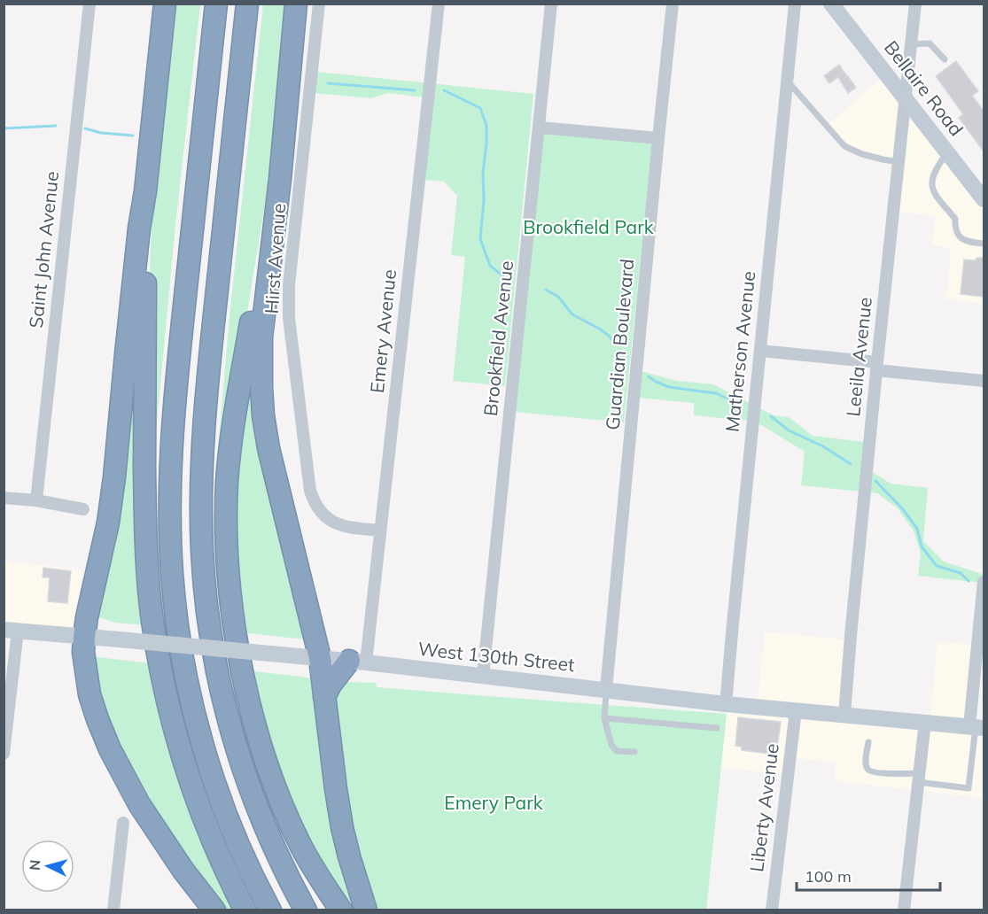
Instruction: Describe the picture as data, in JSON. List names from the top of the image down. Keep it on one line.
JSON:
{"streets":{"main road":["Bellaire Road","West 130th Street"],"street":["Saint John Avenue","Hirst Avenue","Emery Avenue","Brookfield Avenue","Guardian Boulevard","Matherson Avenue","Leeila Avenue","Liberty Avenue"]},"crossings":[["Bellaire Road","Leeila Avenue"],["Hirst Avenue","Emery Avenue"],["Emery Avenue","West 130th Street"],["Brookfield Avenue","West 130th Street"],["Guardian Boulevard","West 130th Street"],["Matherson Avenue","West 130th Street"],["Leeila Avenue","West 130th Street"],["West 130th Street","Liberty Avenue"]],"parks":["Brookfield Park","Emery Park"],"scale_bar":"100 m","north":"left"}
